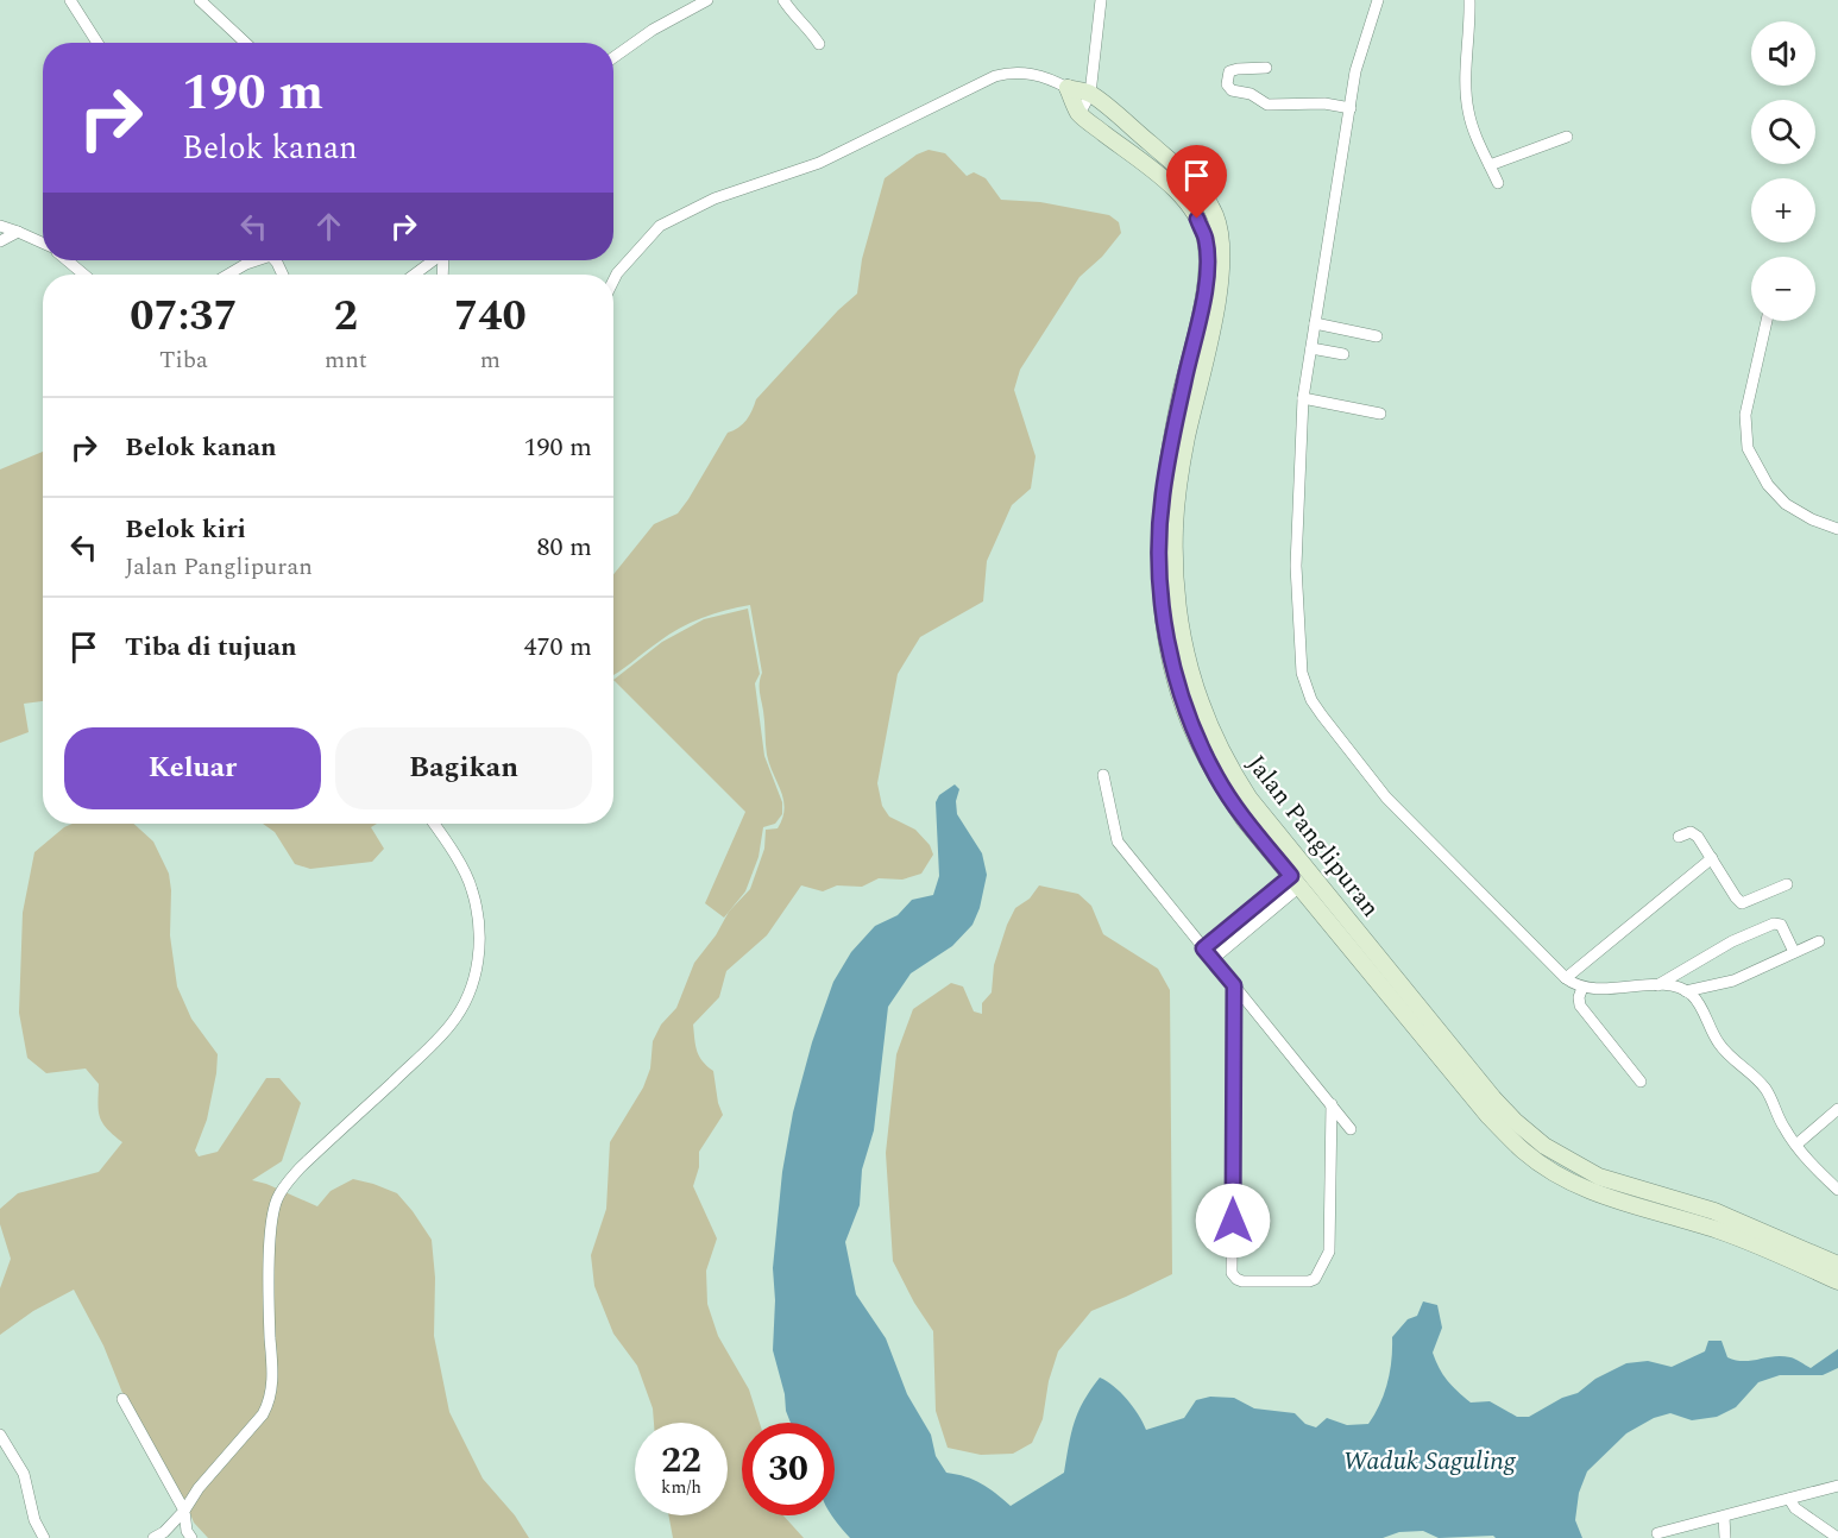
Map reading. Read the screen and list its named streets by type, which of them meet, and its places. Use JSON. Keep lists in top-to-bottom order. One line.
{"streets":{"main road":["Jalan Panglipuran"]},"water":["Waduk Saguling"],"page":{"map_buttons":["+","−"],"turn":["190 m","Belok kanan"],"eta":["07:37","Tiba","2","mnt","740","m"],"list":[{"name":"Belok kanan","value":"190 m"},{"name":"Belok kiri","note":"Jalan Panglipuran","value":"80 m"},{"name":"Tiba di tujuan","value":"470 m"}],"buttons":["Keluar","Bagikan"],"speed":"22 km/h","limit":"30"}}
